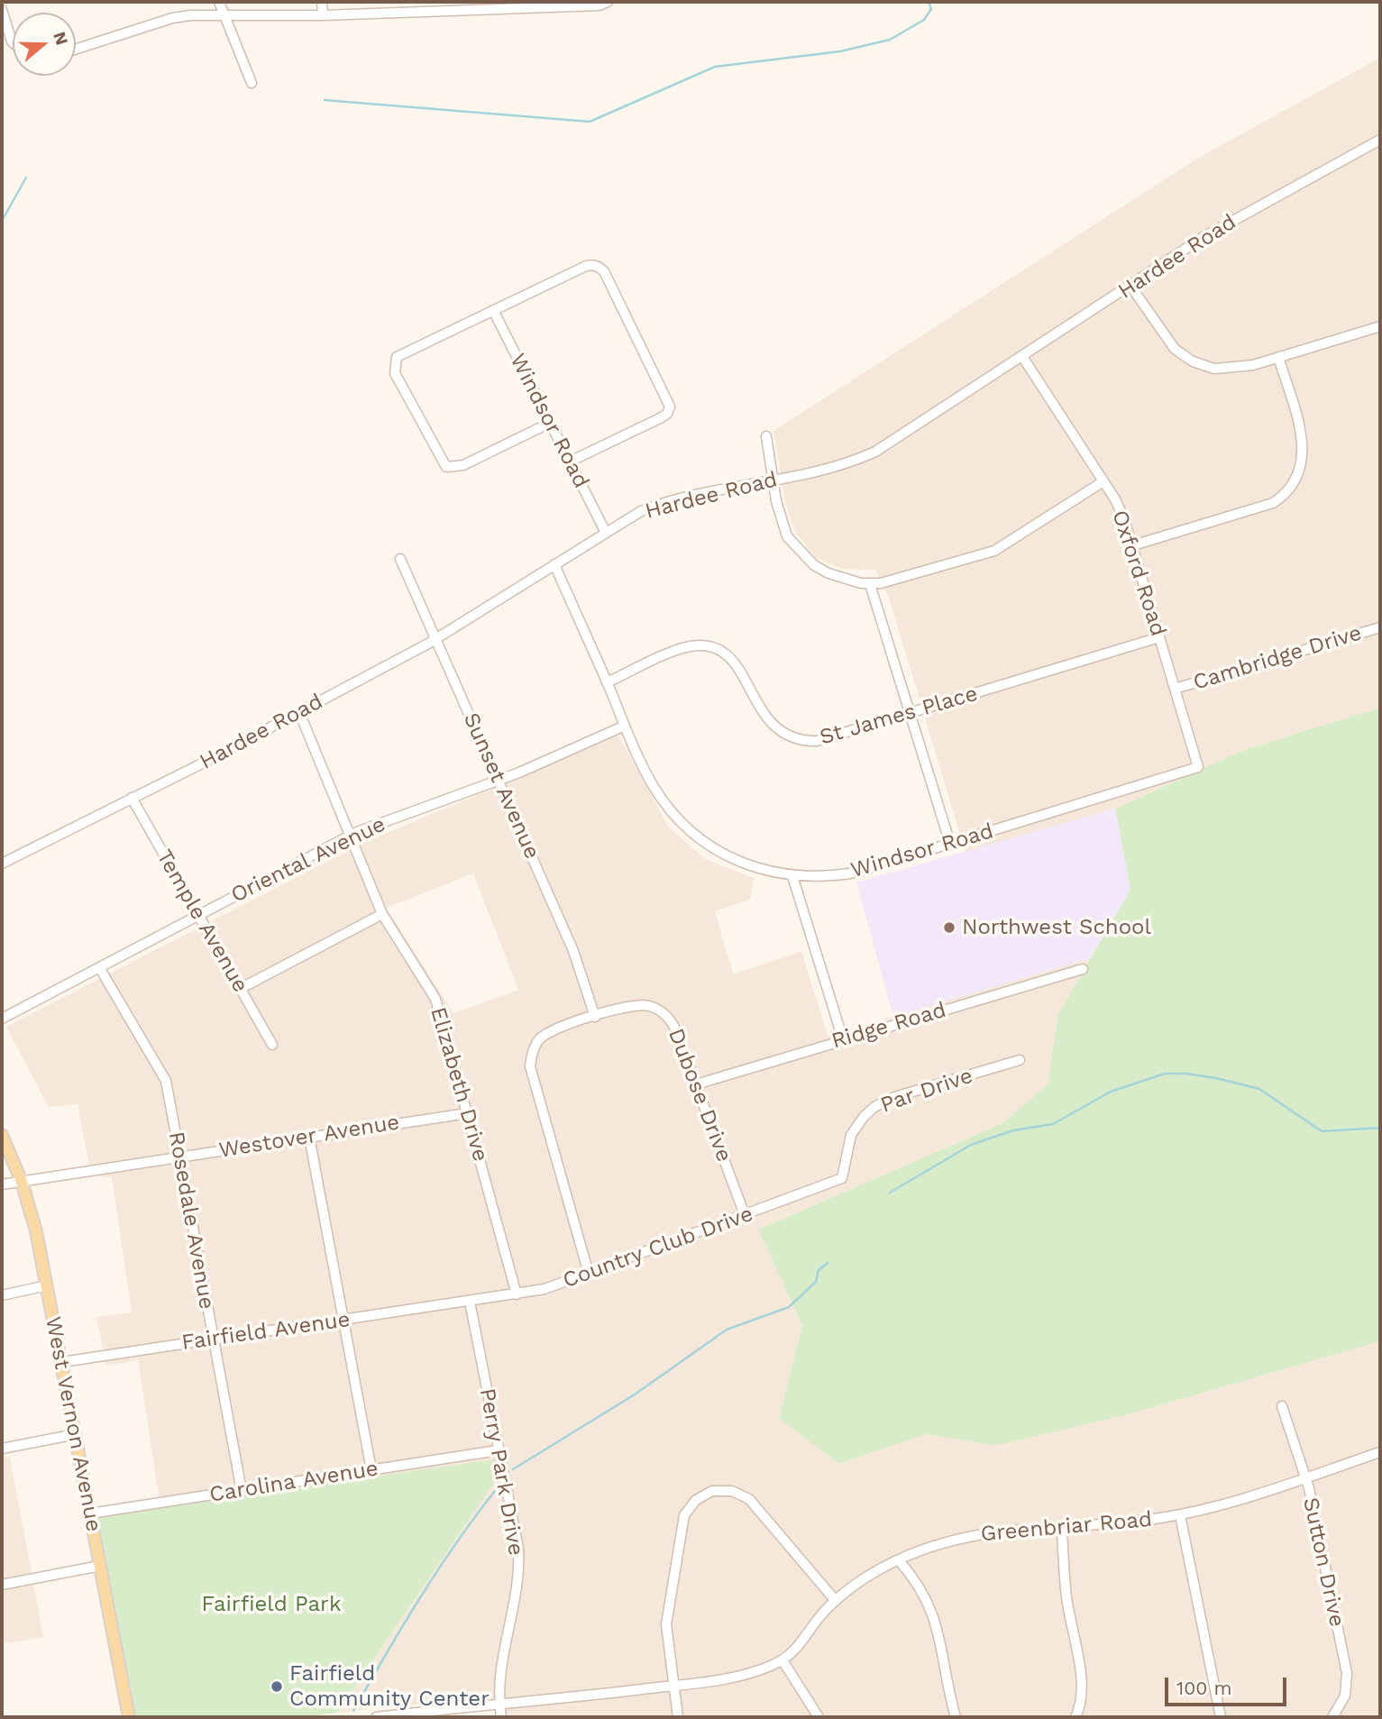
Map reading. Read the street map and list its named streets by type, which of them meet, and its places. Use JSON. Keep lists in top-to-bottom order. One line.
{"streets":{"main road":["West Vernon Avenue"],"street":["Hardee Road","Windsor Road","Oxford Road","Cambridge Drive","St James Place","Sunset Avenue","Oriental Avenue","Temple Avenue","Ridge Road","Elizabeth Drive","Par Drive","Dubose Drive","Westover Avenue","Rosedale Avenue","Country Club Drive","Fairfield Avenue","Perry Park Drive","Carolina Avenue","Greenbriar Road","Sutton Drive"]},"crossings":[["Hardee Road","Windsor Road"],["Hardee Road","Oxford Road"],["Hardee Road","Sunset Avenue"],["Hardee Road","Temple Avenue"],["Hardee Road","Elizabeth Drive"],["Windsor Road","Oxford Road"],["Windsor Road","St James Place"],["Windsor Road","Oriental Avenue"],["Oxford Road","Cambridge Drive"],["Oxford Road","St James Place"],["Sunset Avenue","Oriental Avenue"],["Sunset Avenue","Dubose Drive"],["Oriental Avenue","Temple Avenue"],["Oriental Avenue","Elizabeth Drive"],["Oriental Avenue","Rosedale Avenue"],["Ridge Road","Dubose Drive"],["Elizabeth Drive","Westover Avenue"],["Elizabeth Drive","Country Club Drive"],["Par Drive","Country Club Drive"],["Dubose Drive","Country Club Drive"],["Westover Avenue","Rosedale Avenue"],["Westover Avenue","West Vernon Avenue"],["Rosedale Avenue","Fairfield Avenue"],["Rosedale Avenue","Carolina Avenue"],["Country Club Drive","Fairfield Avenue"],["Country Club Drive","Perry Park Drive"],["Fairfield Avenue","West Vernon Avenue"],["Fairfield Avenue","Perry Park Drive"],["West Vernon Avenue","Carolina Avenue"],["Perry Park Drive","Carolina Avenue"],["Perry Park Drive","Greenbriar Road"],["Greenbriar Road","Sutton Drive"]],"parks":["Fairfield Park"],"places":["Northwest School","Fairfield Community Center"],"scale_bar":"100 m","north":"right"}
